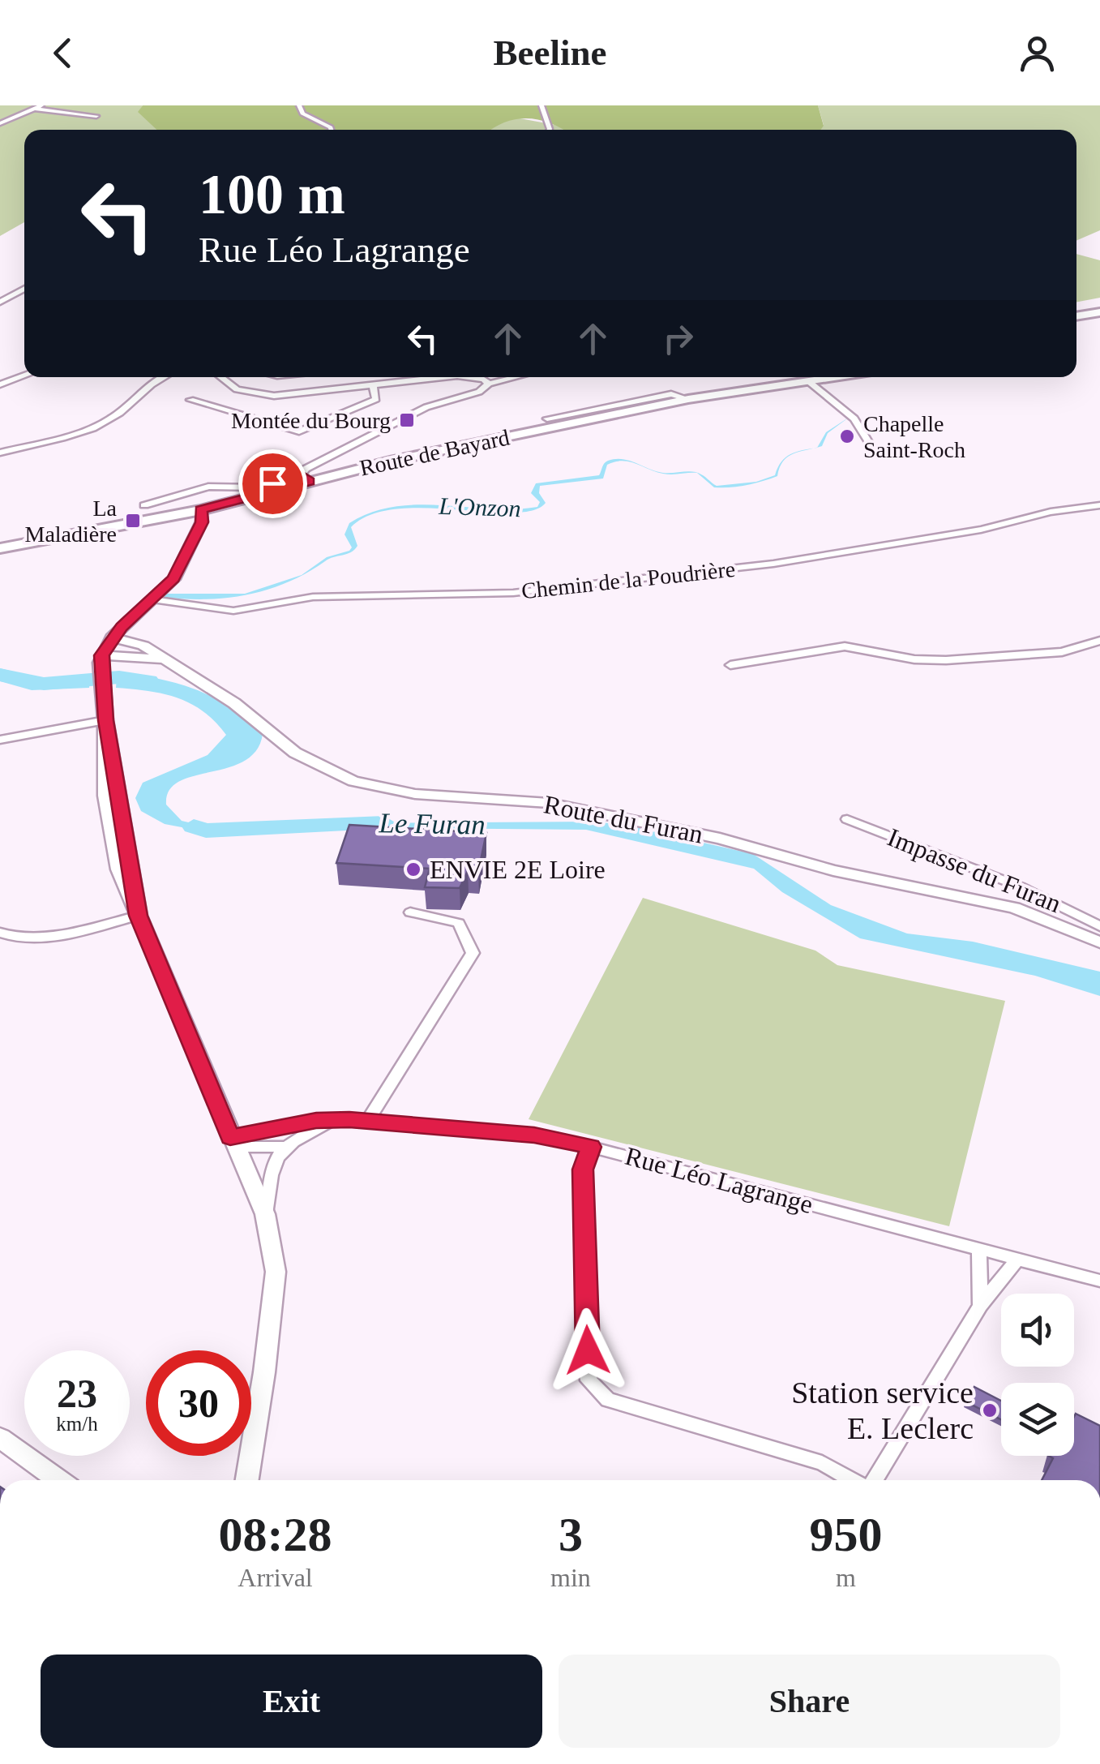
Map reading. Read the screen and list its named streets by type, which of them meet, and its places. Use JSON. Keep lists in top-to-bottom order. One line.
{"streets":{"main road":["Route de Bayard","Route du Furan"],"street":["Chemin de la Poudrière","Impasse du Furan","Rue Léo Lagrange"]},"water":["L'Onzon","Le Furan"],"places":{"transit":["Montée du Bourg","La Maladière"],"other":["Chapelle Saint-Roch","ENVIE 2E Loire","Station service E. Leclerc"]},"page":{"header":"Beeline","turn":["100 m","Rue Léo Lagrange"],"speed":"23 km/h","limit":"30","eta":["08:28","Arrival","3","min","950","m"],"buttons":["Exit","Share"]}}
